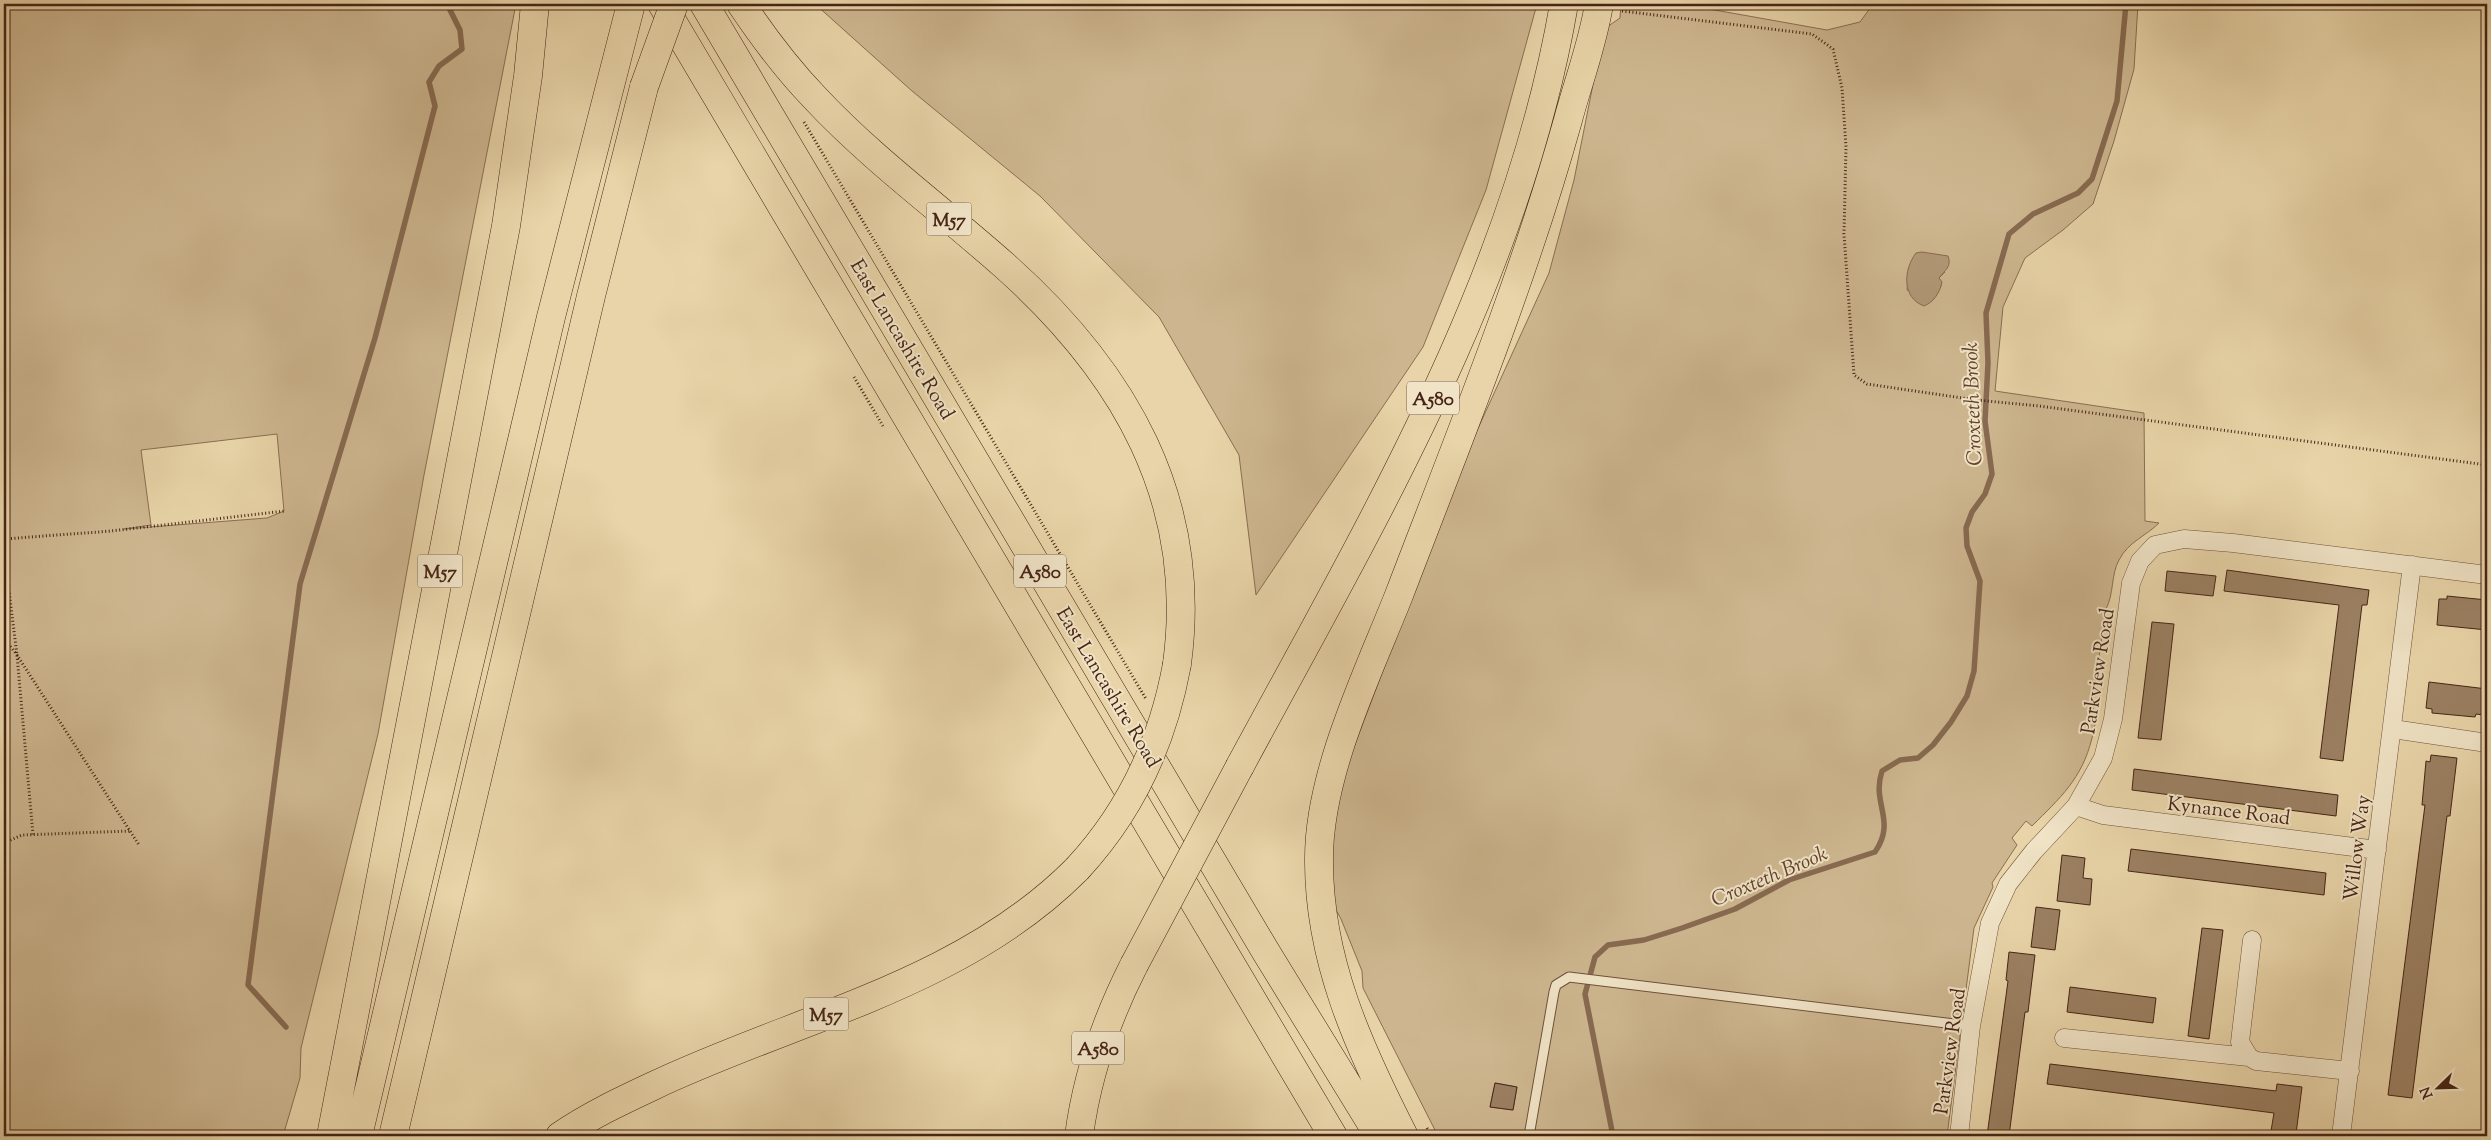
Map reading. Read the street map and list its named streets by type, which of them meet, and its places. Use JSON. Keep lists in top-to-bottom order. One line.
{"streets":{"highway":["M57","East Lancashire Road","A580"],"street":["Parkview Road","Kynance Road","Willow Way"]},"crossings":[["Parkview Road","Kynance Road"],["Parkview Road","Willow Way"],["Kynance Road","Willow Way"]],"water":["Croxteth Brook"],"north":"bottom left"}
